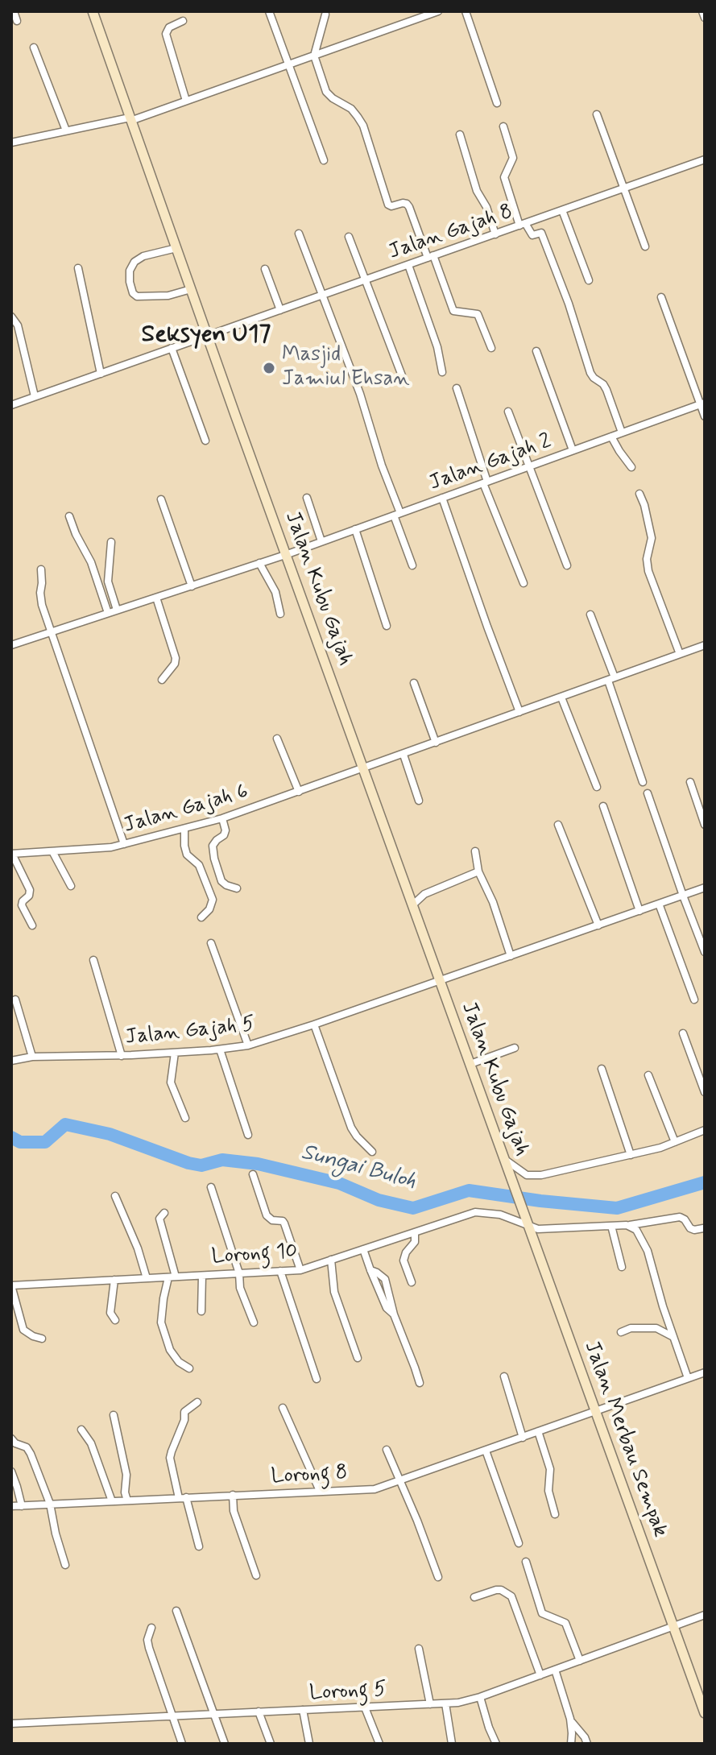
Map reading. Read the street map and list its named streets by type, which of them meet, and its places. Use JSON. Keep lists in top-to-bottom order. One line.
{"streets":{"street":["Jalan Gajah 8","Jalan Gajah 2","Jalan Kubu Gajah","Jalan Gajah 6","Jalan Gajah 5","Lorong 10","Jalan Merbau Sempak","Lorong 8","Lorong 5"]},"crossings":[["Jalan Gajah 8","Jalan Kubu Gajah"],["Jalan Gajah 2","Jalan Kubu Gajah"],["Jalan Kubu Gajah","Jalan Gajah 6"],["Jalan Kubu Gajah","Jalan Gajah 5"],["Jalan Kubu Gajah","Jalan Merbau Sempak"],["Lorong 10","Jalan Merbau Sempak"],["Jalan Merbau Sempak","Lorong 8"],["Jalan Merbau Sempak","Lorong 5"]],"districts":["Seksyen U17"],"water":["Sungai Buloh"],"places":["Masjid Jamiul Ehsan"]}
